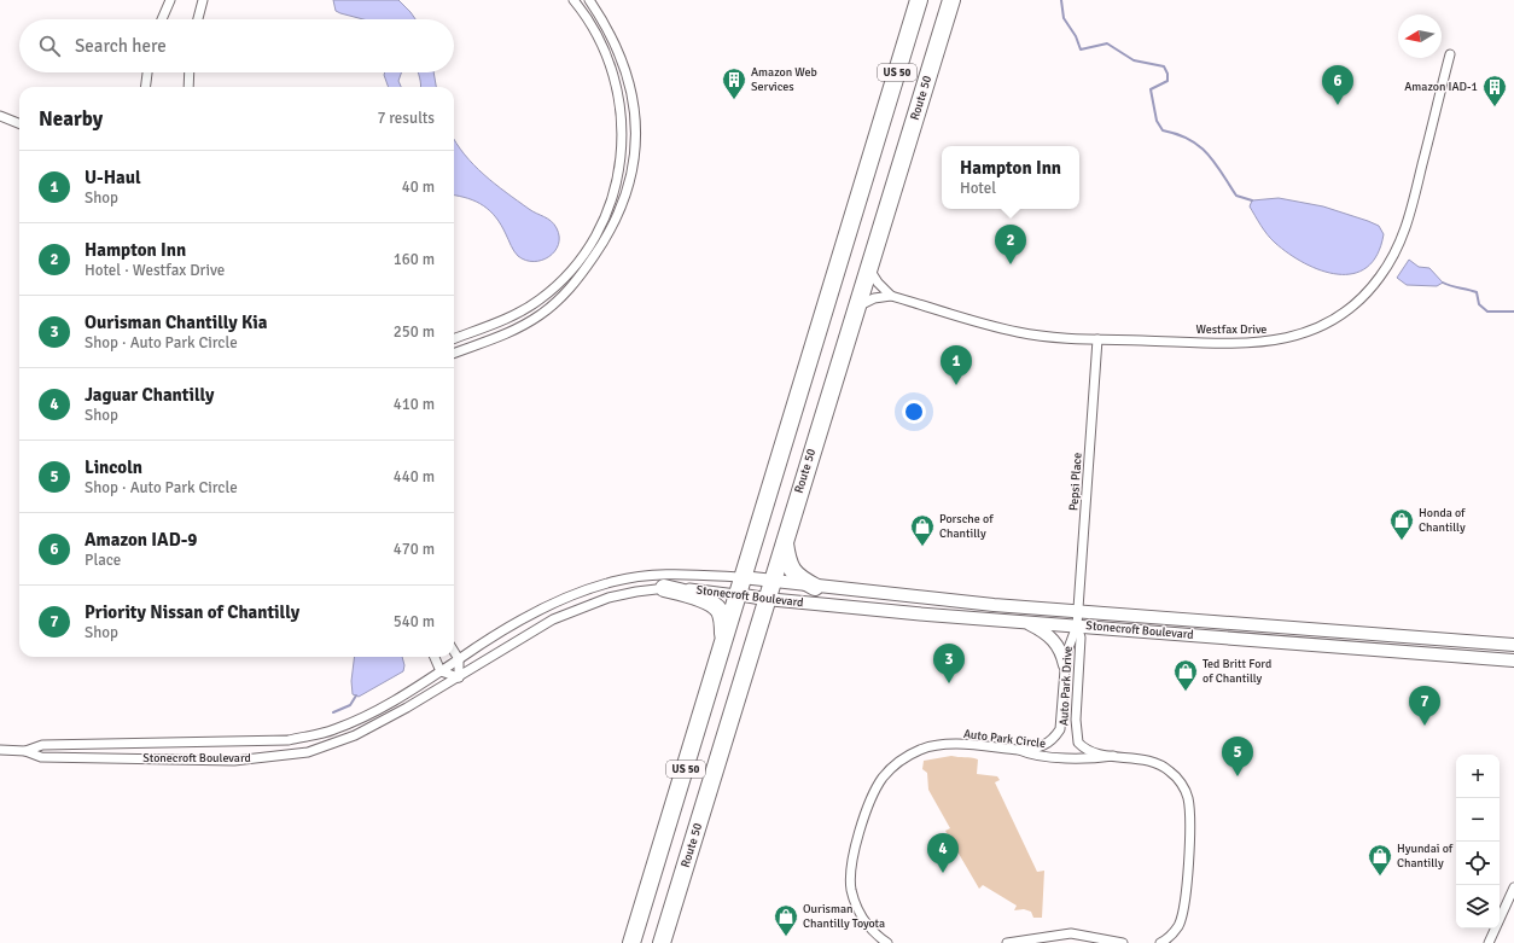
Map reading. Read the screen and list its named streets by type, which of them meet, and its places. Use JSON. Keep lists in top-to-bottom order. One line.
{"streets":{"highway":["US 50","Route 50"],"main road":["Stonecroft Boulevard"],"street":["Westfax Drive","Pepsi Place","Auto Park Drive","Auto Park Circle"]},"crossings":[["US 50","Stonecroft Boulevard"],["Route 50","Westfax Drive"],["Route 50","Stonecroft Boulevard"],["Westfax Drive","Pepsi Place"],["Pepsi Place","Stonecroft Boulevard"],["Pepsi Place","Auto Park Drive"],["Stonecroft Boulevard","Auto Park Drive"],["Auto Park Drive","Auto Park Circle"]],"places":{"building":["Amazon Web Services","Amazon IAD-1"],"shop":["Honda of Chantilly","Porsche of Chantilly","Ted Britt Ford of Chantilly","Hyundai of Chantilly","Ourisman Chantilly Toyota"]},"north":"left","page":{"search":"Search here","pins":["6","2","1","3","7","5","4"],"heading":["Nearby","7 results"],"popup":["Hampton Inn","Hotel"],"list":[{"mark":"1","name":"U-Haul","note":"Shop","value":"40 m"},{"mark":"2","name":"Hampton Inn","note":"Hotel · Westfax Drive","value":"160 m"},{"mark":"3","name":"Ourisman Chantilly Kia","note":"Shop · Auto Park Circle","value":"250 m"},{"mark":"4","name":"Jaguar Chantilly","note":"Shop","value":"410 m"},{"mark":"5","name":"Lincoln","note":"Shop · Auto Park Circle","value":"440 m"},{"mark":"6","name":"Amazon IAD-9","note":"Place","value":"470 m"},{"mark":"7","name":"Priority Nissan of Chantilly","note":"Shop","value":"540 m"}],"map_buttons":["+","−"]}}
